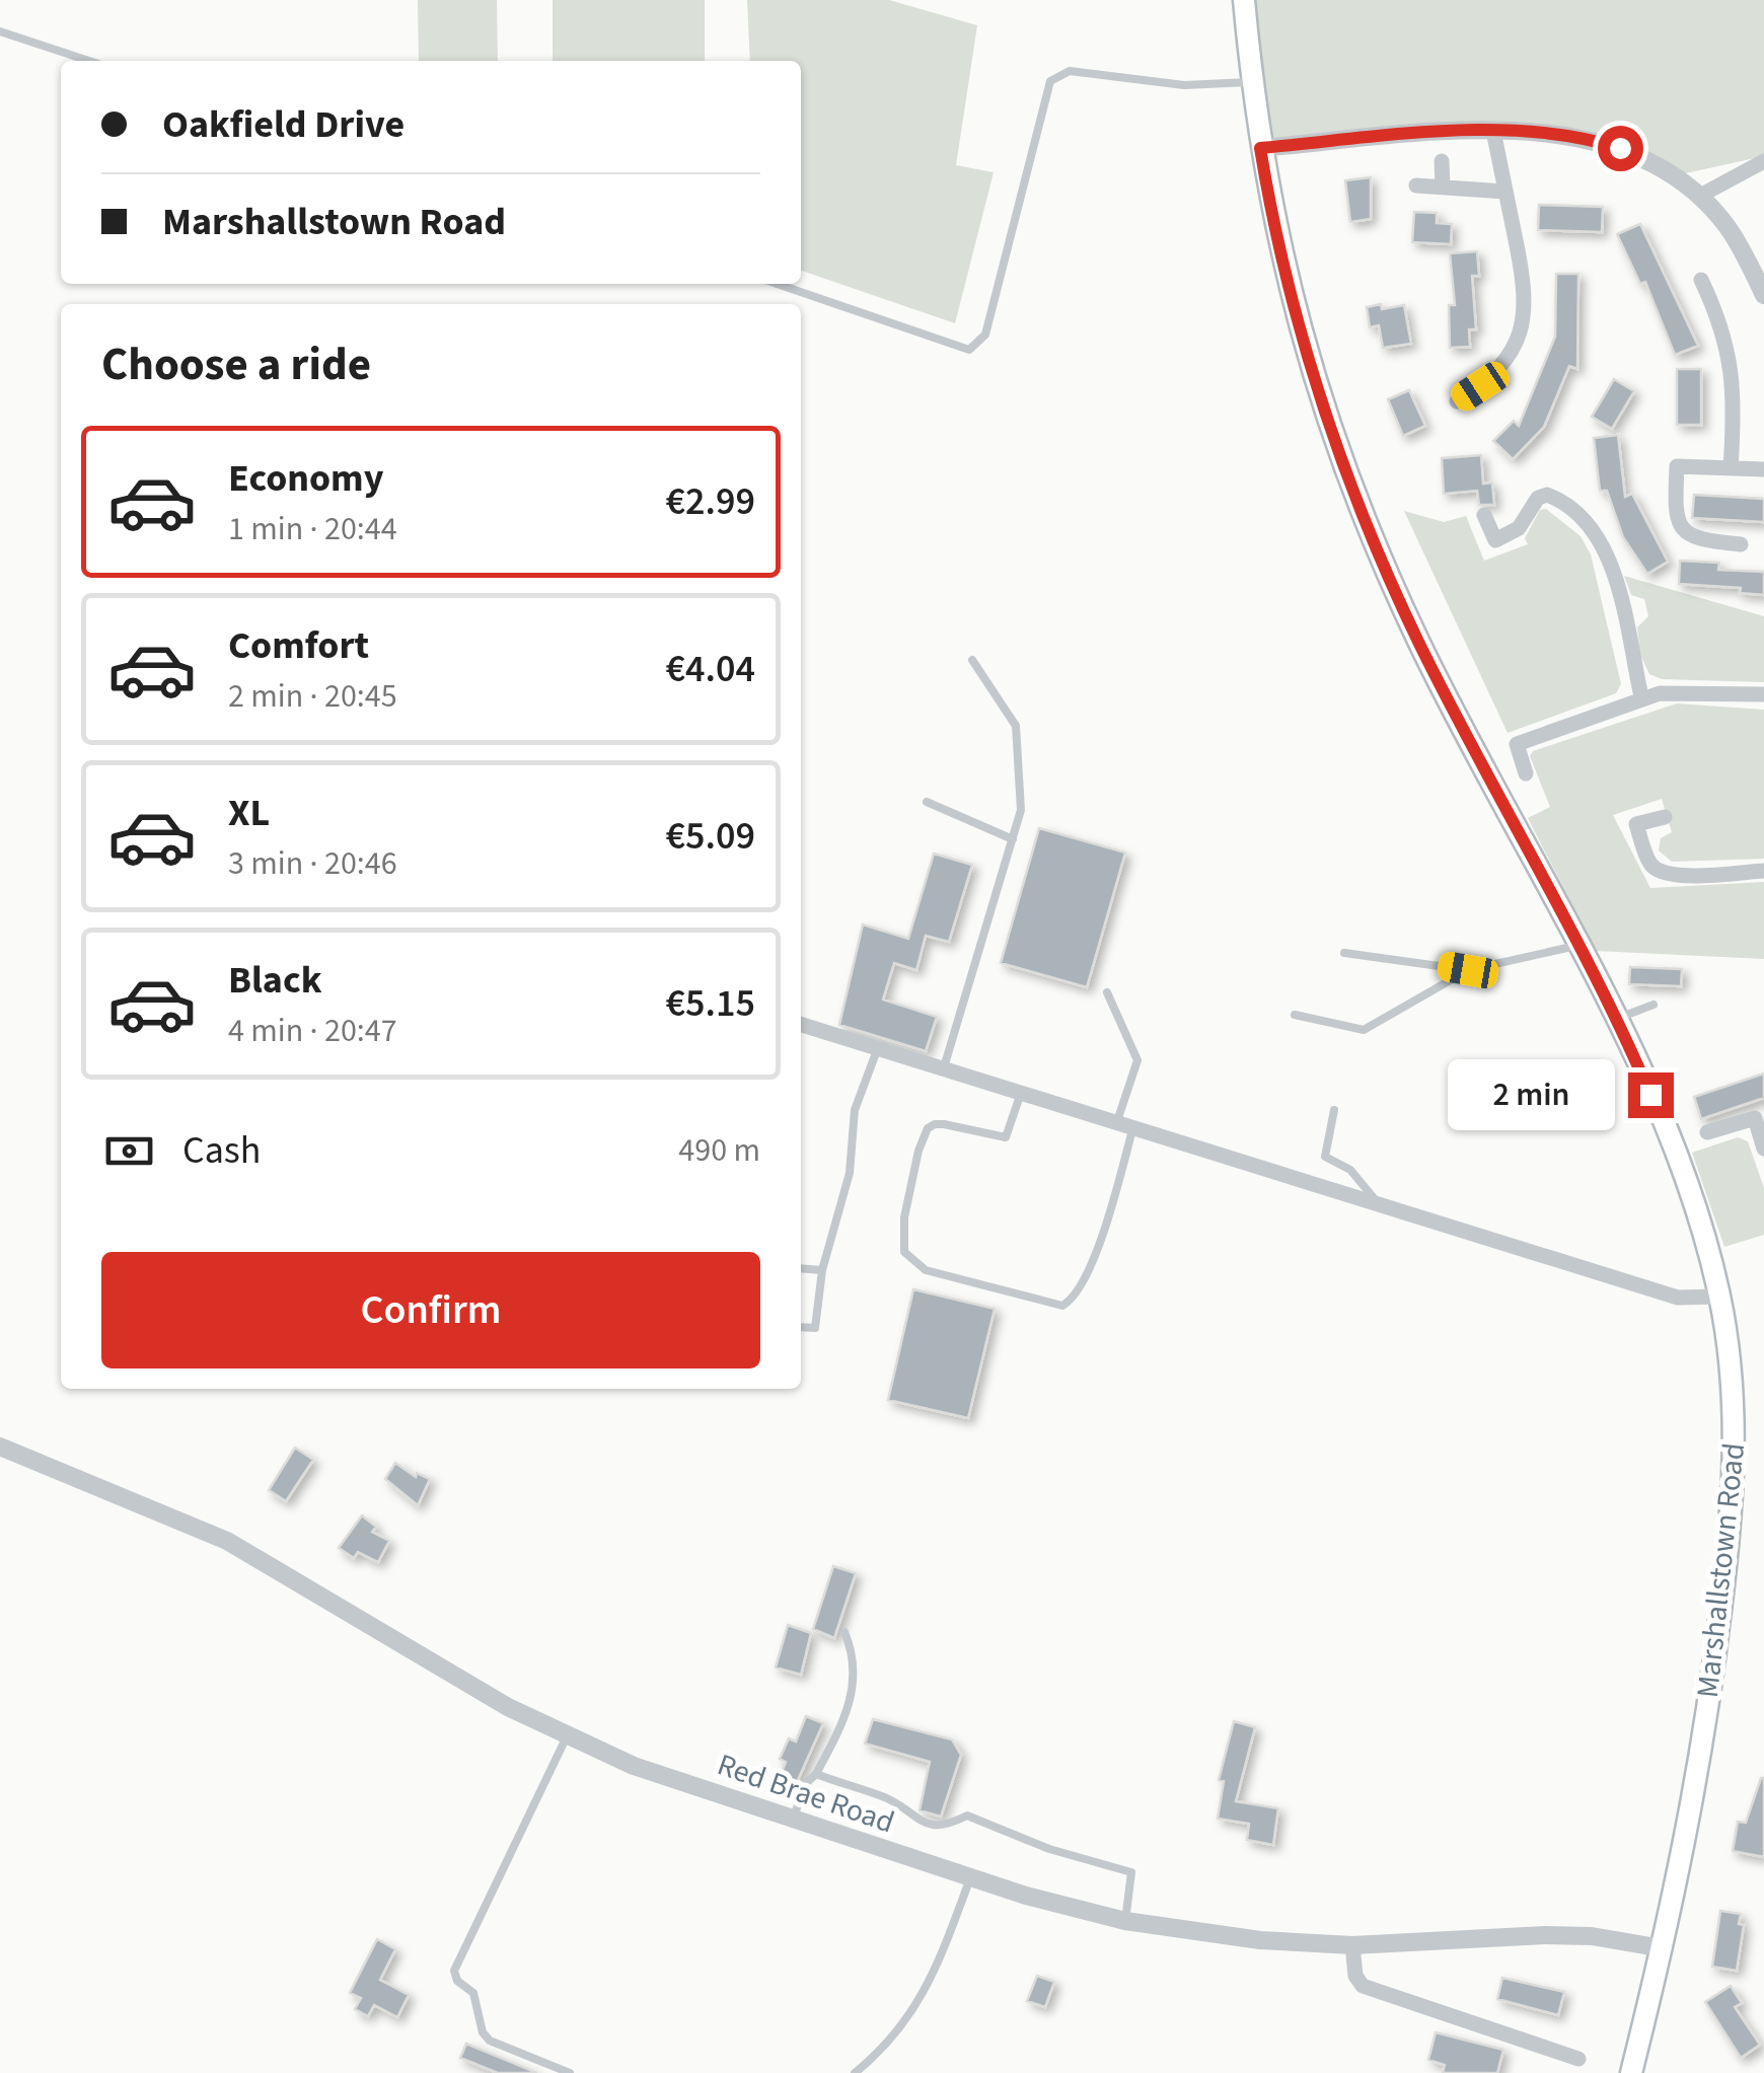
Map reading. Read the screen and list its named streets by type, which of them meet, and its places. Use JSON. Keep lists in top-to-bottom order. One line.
{"streets":{"main road":["Marshallstown Road"],"street":["Red Brae Road"]},"crossings":[["Marshallstown Road","Red Brae Road"]],"page":{"banner":["Oakfield Drive","Marshallstown Road"],"heading":"Choose a ride","list":[{"name":"Economy","note":"1 min · 20:44","value":"€2.99"},{"name":"Comfort","note":"2 min · 20:45","value":"€4.04"},{"name":"XL","note":"3 min · 20:46","value":"€5.09"},{"name":"Black","note":"4 min · 20:47","value":"€5.15"}],"bubble":"2 min","pay":["Cash","490 m"],"buttons":"Confirm"}}
